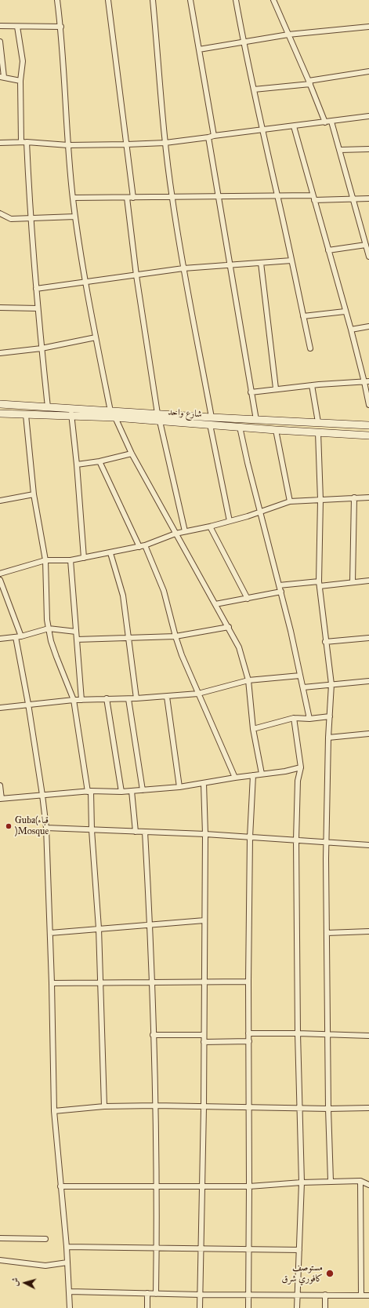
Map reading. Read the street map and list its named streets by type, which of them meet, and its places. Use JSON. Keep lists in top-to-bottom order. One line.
{"streets":{"street":["شارع واحد"]},"places":["Guba(قباء )Mosque","مستوصف كافوري شرق"],"north":"left"}
